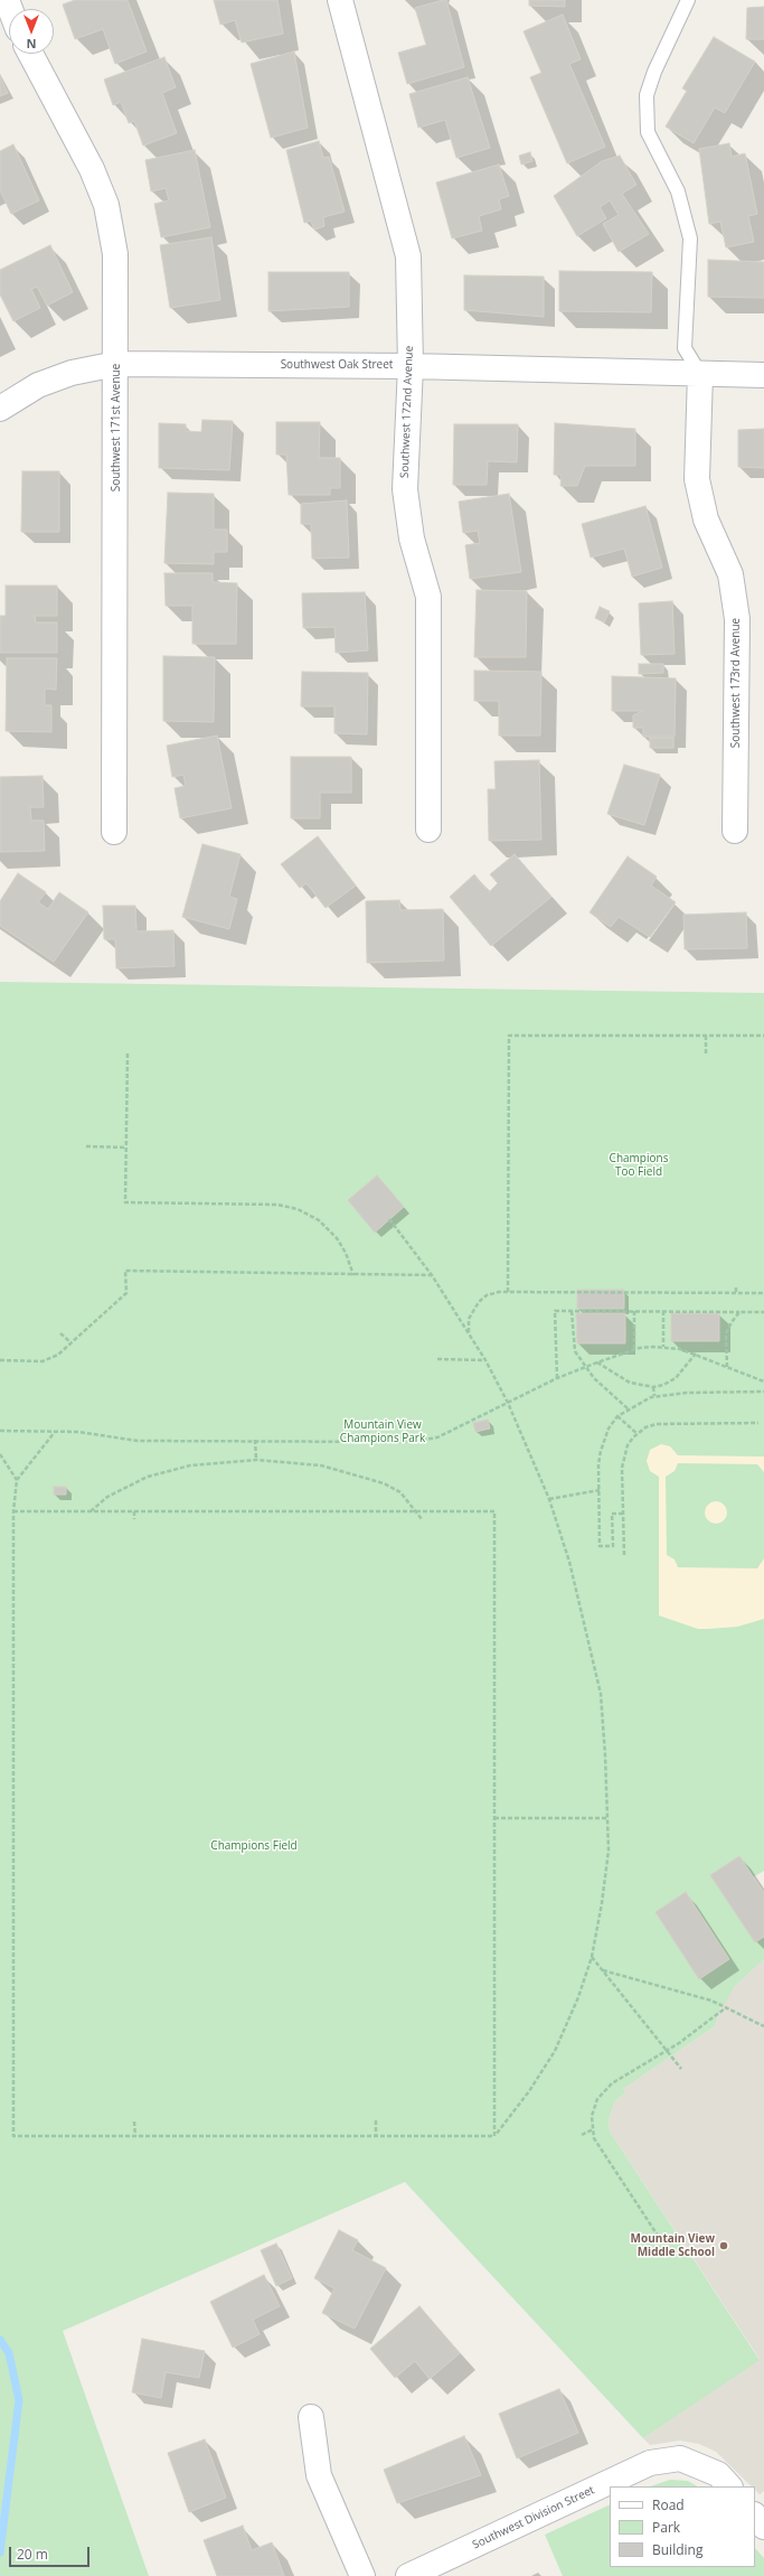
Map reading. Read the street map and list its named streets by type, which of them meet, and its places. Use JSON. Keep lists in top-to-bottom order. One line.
{"streets":{"street":["Southwest Oak Street","Southwest 172nd Avenue","Southwest 171st Avenue","Southwest 173rd Avenue","Southwest Division Street"]},"crossings":[["Southwest Oak Street","Southwest 172nd Avenue"],["Southwest Oak Street","Southwest 171st Avenue"],["Southwest Oak Street","Southwest 173rd Avenue"]],"parks":["Champions Too Field","Mountain View Champions Park","Champions Field"],"places":["Mountain View Middle School"],"legend":["Road","Park","Building"],"scale_bar":"20 m","north":"bottom"}
